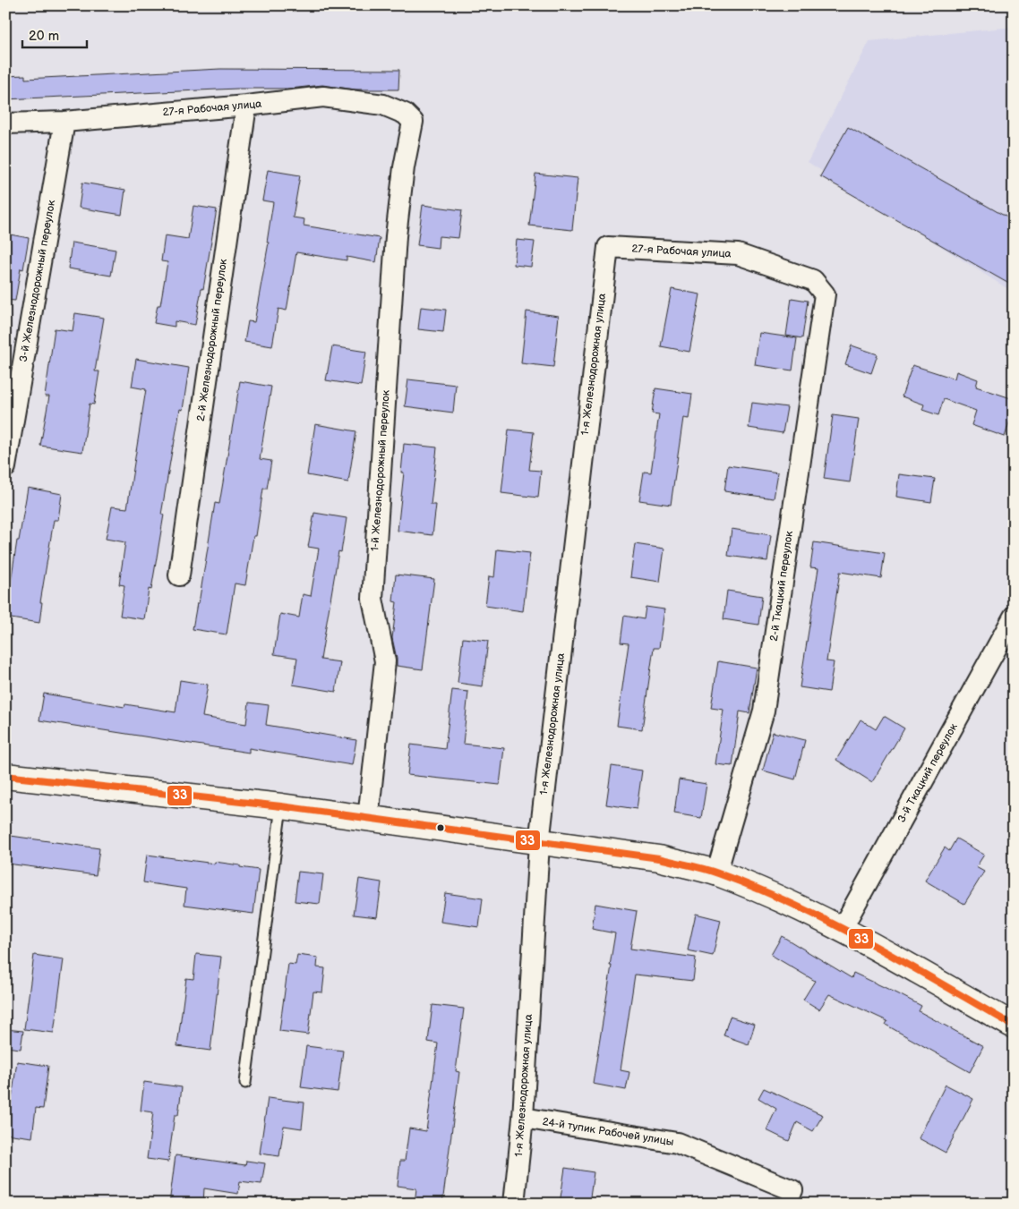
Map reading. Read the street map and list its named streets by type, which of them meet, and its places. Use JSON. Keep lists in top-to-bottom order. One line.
{"streets":{"street":["27-я Рабочая улица","3-й Железнодорожный переулок","2-й Железнодорожный переулок","1-я Железнодорожная улица","1-й Железнодорожный переулок","2-й Ткацкий переулок","3-й Ткацкий переулок","24-й тупик Рабочей улицы"]},"crossings":[["27-я Рабочая улица","3-й Железнодорожный переулок"],["27-я Рабочая улица","2-й Железнодорожный переулок"],["27-я Рабочая улица","1-я Железнодорожная улица"],["27-я Рабочая улица","1-й Железнодорожный переулок"],["27-я Рабочая улица","2-й Ткацкий переулок"],["1-я Железнодорожная улица","24-й тупик Рабочей улицы"]],"lines":["transit line 33"],"scale_bar":"20 m"}
